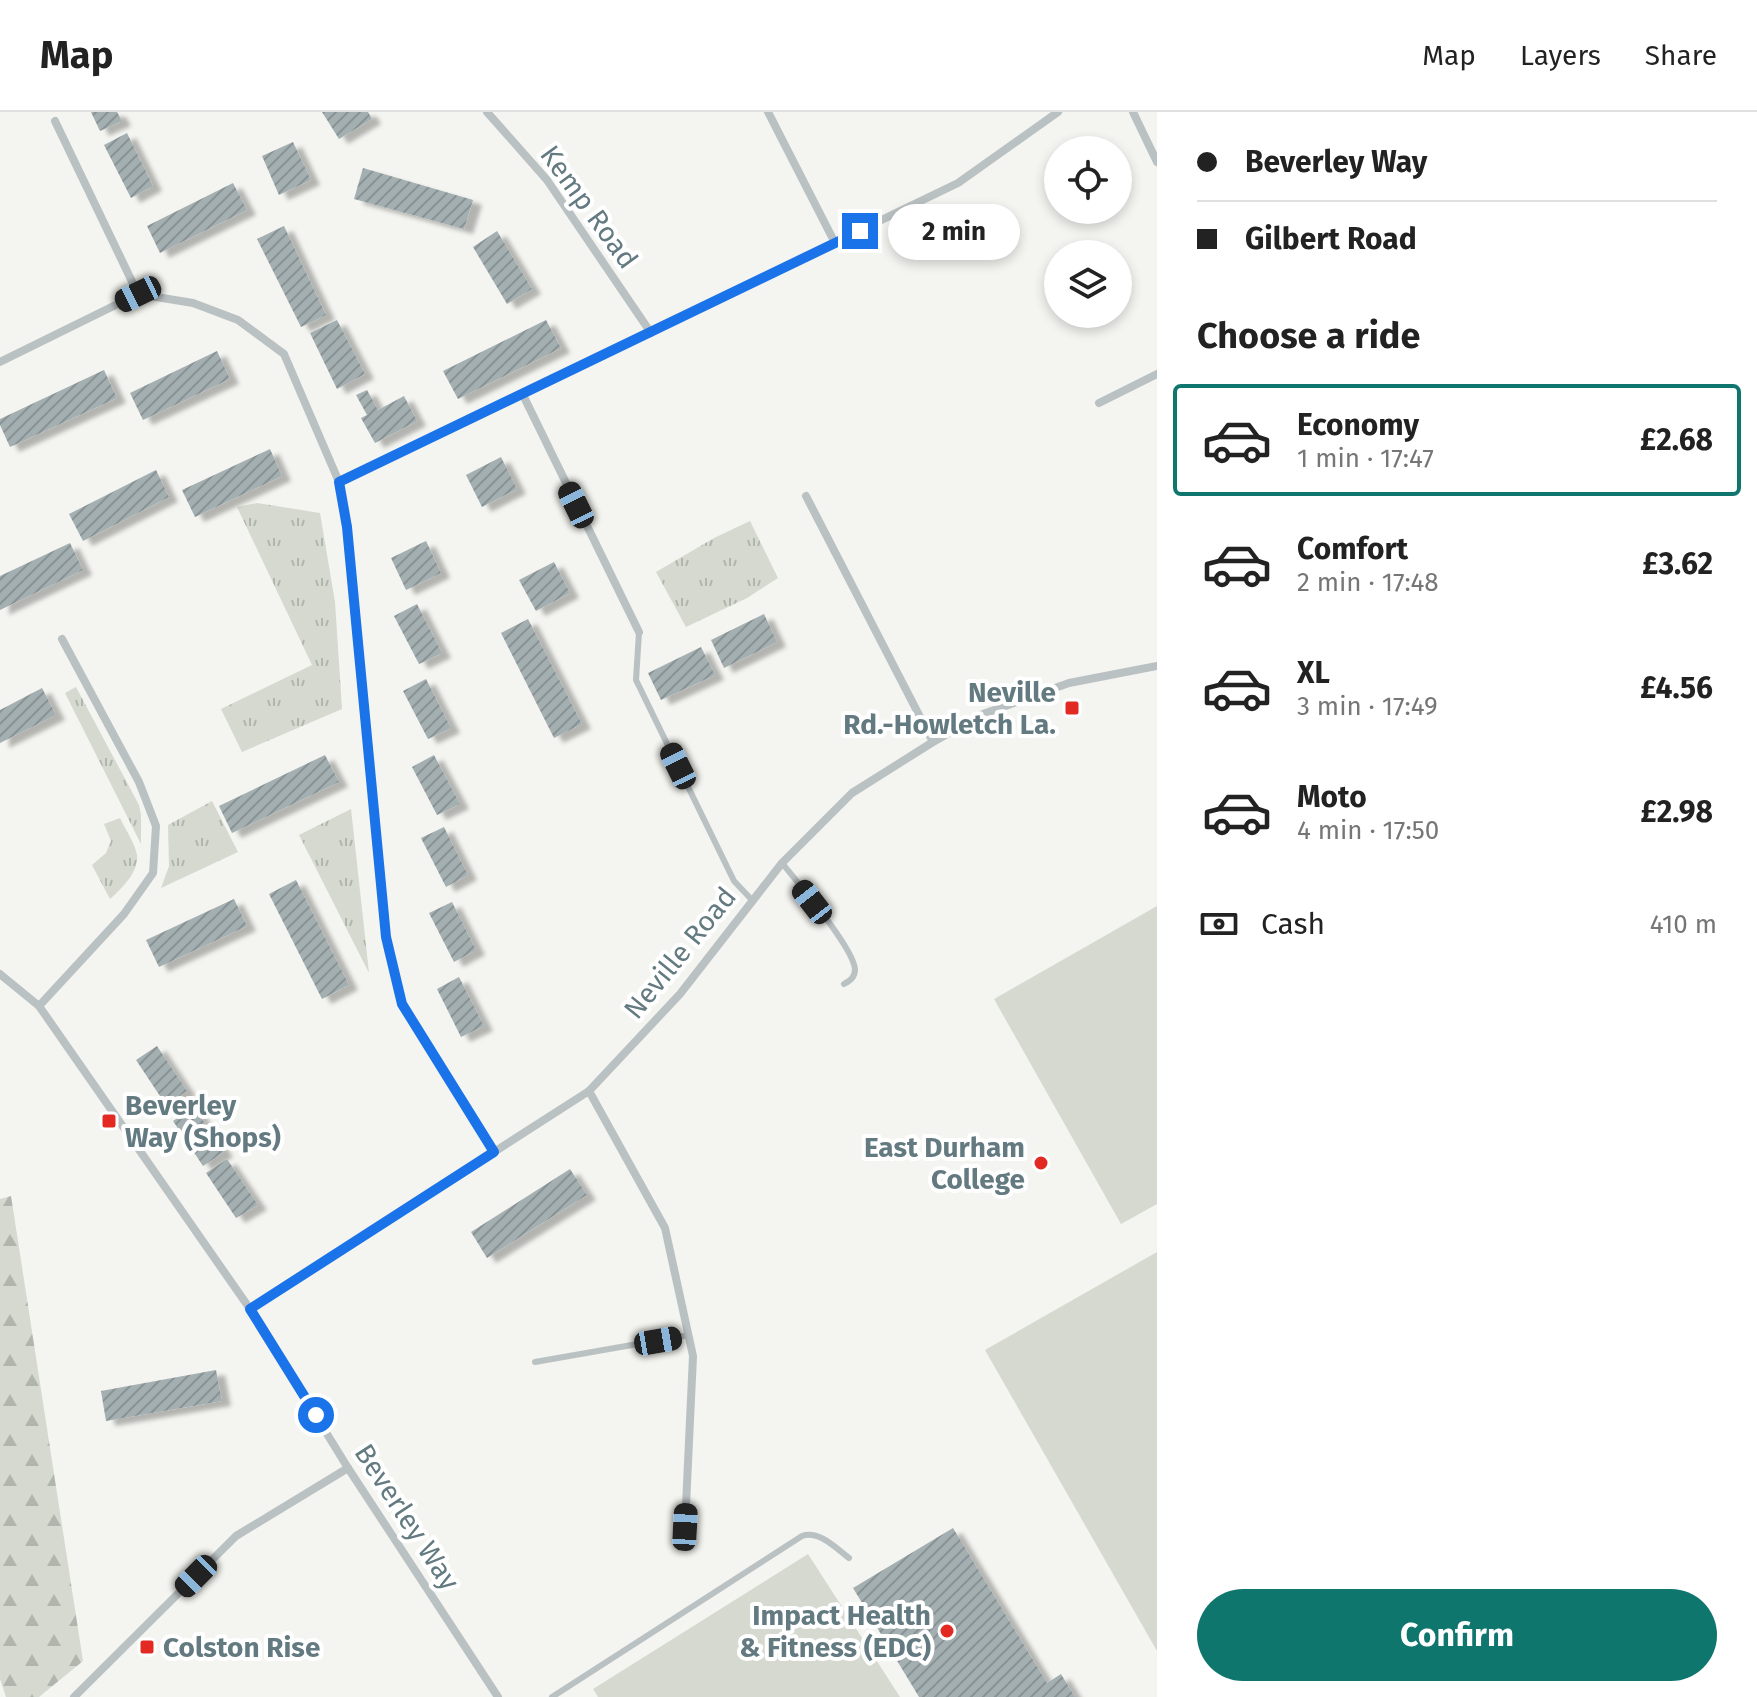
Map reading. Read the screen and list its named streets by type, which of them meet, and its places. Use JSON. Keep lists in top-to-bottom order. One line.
{"streets":{"street":["Kemp Road","Neville Road","Beverley Way"]},"crossings":[["Neville Road","Beverley Way"]],"places":{"transit":["Neville Rd.-Howletch La.","Beverley Way (Shops)","Colston Rise"],"other":["East Durham College","Impact Health & Fitness (EDC)"]},"page":{"header":"Map","nav":["Map","Layers","Share"],"banner":["Beverley Way","Gilbert Road"],"bubble":"2 min","heading":"Choose a ride","list":[{"name":"Economy","note":"1 min · 17:47","value":"£2.68"},{"name":"Comfort","note":"2 min · 17:48","value":"£3.62"},{"name":"XL","note":"3 min · 17:49","value":"£4.56"},{"name":"Moto","note":"4 min · 17:50","value":"£2.98"}],"pay":["Cash","410 m"],"buttons":"Confirm"}}
